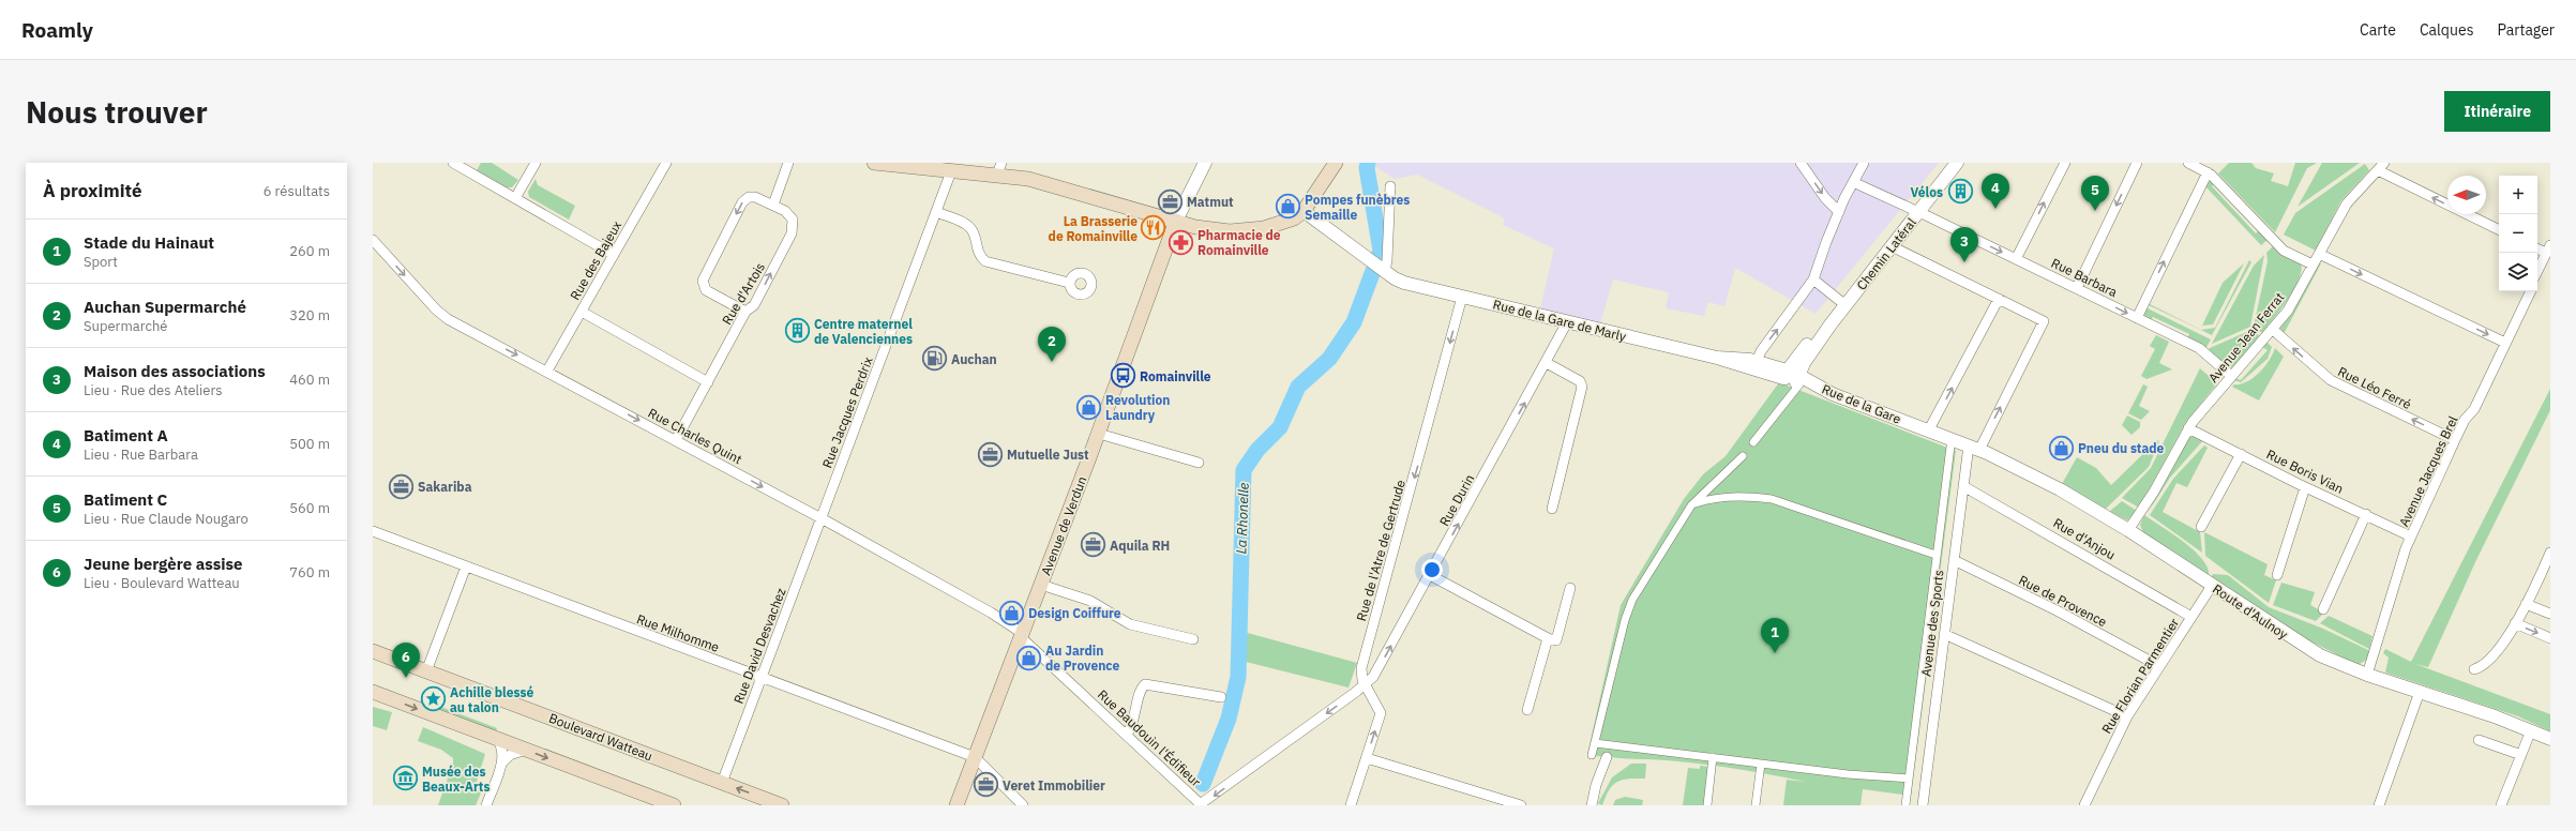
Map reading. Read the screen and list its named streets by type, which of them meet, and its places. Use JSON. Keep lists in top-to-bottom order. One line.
{"streets":{"main road":["Avenue de Verdun","Boulevard Watteau"],"street":["Chemin Latéral","Rue des Bajeux","Rue Barbara","Rue d'Artois","Rue de la Gare de Marly","Avenue Jean Ferrat","Rue Léo Ferré","Rue de la Gare","Rue Jacques Perdrix","Rue Charles Quint","Rue Boris Vian","Avenue Jacques Brel","Rue Durin","Rue d'Anjou","Rue de l'Atre de Gertrude","Rue de Provence","Route d'Aulnoy","Avenue des Sports","Rue Milhomme","Rue David Desvachez","Rue Florian Parmentier","Rue Baudouin l'Édifieur"]},"crossings":[["Chemin Latéral","Rue Barbara"],["Chemin Latéral","Rue de la Gare"],["Rue des Bajeux","Rue Charles Quint"],["Rue Barbara","Avenue Jean Ferrat"],["Rue d'Artois","Rue Charles Quint"],["Rue de la Gare de Marly","Rue Durin"],["Rue de la Gare de Marly","Rue de l'Atre de Gertrude"],["Avenue Jean Ferrat","Rue Léo Ferré"],["Avenue Jean Ferrat","Rue Boris Vian"],["Avenue Jean Ferrat","Route d'Aulnoy"],["Rue Léo Ferré","Avenue Jacques Brel"],["Rue de la Gare","Route d'Aulnoy"],["Rue de la Gare","Avenue des Sports"],["Rue Jacques Perdrix","Rue Charles Quint"],["Rue Jacques Perdrix","Rue David Desvachez"],["Rue Charles Quint","Avenue de Verdun"],["Rue Charles Quint","Rue David Desvachez"],["Rue Charles Quint","Rue Baudouin l'Édifieur"],["Rue Boris Vian","Avenue Jacques Brel"],["Avenue Jacques Brel","Route d'Aulnoy"],["Rue Durin","Rue de l'Atre de Gertrude"],["Rue Durin","Rue Baudouin l'Édifieur"],["Avenue de Verdun","Rue Milhomme"],["Avenue de Verdun","Rue Baudouin l'Édifieur"],["Rue d'Anjou","Avenue des Sports"],["Rue d'Anjou","Rue Florian Parmentier"],["Rue de Provence","Avenue des Sports"],["Rue de Provence","Rue Florian Parmentier"],["Route d'Aulnoy","Avenue des Sports"],["Route d'Aulnoy","Rue Florian Parmentier"],["Rue Milhomme","Rue David Desvachez"],["Rue David Desvachez","Boulevard Watteau"]],"one_way":["Rue Léo Ferré","Rue Charles Quint"],"water":["La Rhonelle"],"places":{"building":["Vélos","Centre maternel de Valenciennes"],"office":["Matmut","Mutuelle Just","Sakariba","Aquila RH","Veret Immobilier"],"shop":["Pompes funèbres Semaille","Revolution Laundry","Pneu du stade","Design Coiffure","Au Jardin de Provence"],"restaurant":["La Brasserie de Romainville"],"pharmacy":["Pharmacie de Romainville"],"fuel station":["Auchan"],"bus stop":["Romainville"],"place":["Achille blessé au talon"],"museum":["Musée des Beaux-Arts"]},"north":"left","page":{"header":"Roamly","nav":["Carte","Calques","Partager"],"buttons":"Itinéraire","title":"Nous trouver","heading":["À proximité","6 résultats"],"pins":["4","5","3","2","1","6"],"map_buttons":["+","−"],"list":[{"mark":"1","name":"Stade du Hainaut","note":"Sport","value":"260 m"},{"mark":"2","name":"Auchan Supermarché","note":"Supermarché","value":"320 m"},{"mark":"3","name":"Maison des associations","note":"Lieu · Rue des Ateliers","value":"460 m"},{"mark":"4","name":"Batiment A","note":"Lieu · Rue Barbara","value":"500 m"},{"mark":"5","name":"Batiment C","note":"Lieu · Rue Claude Nougaro","value":"560 m"},{"mark":"6","name":"Jeune bergère assise","note":"Lieu · Boulevard Watteau","value":"760 m"}]}}
